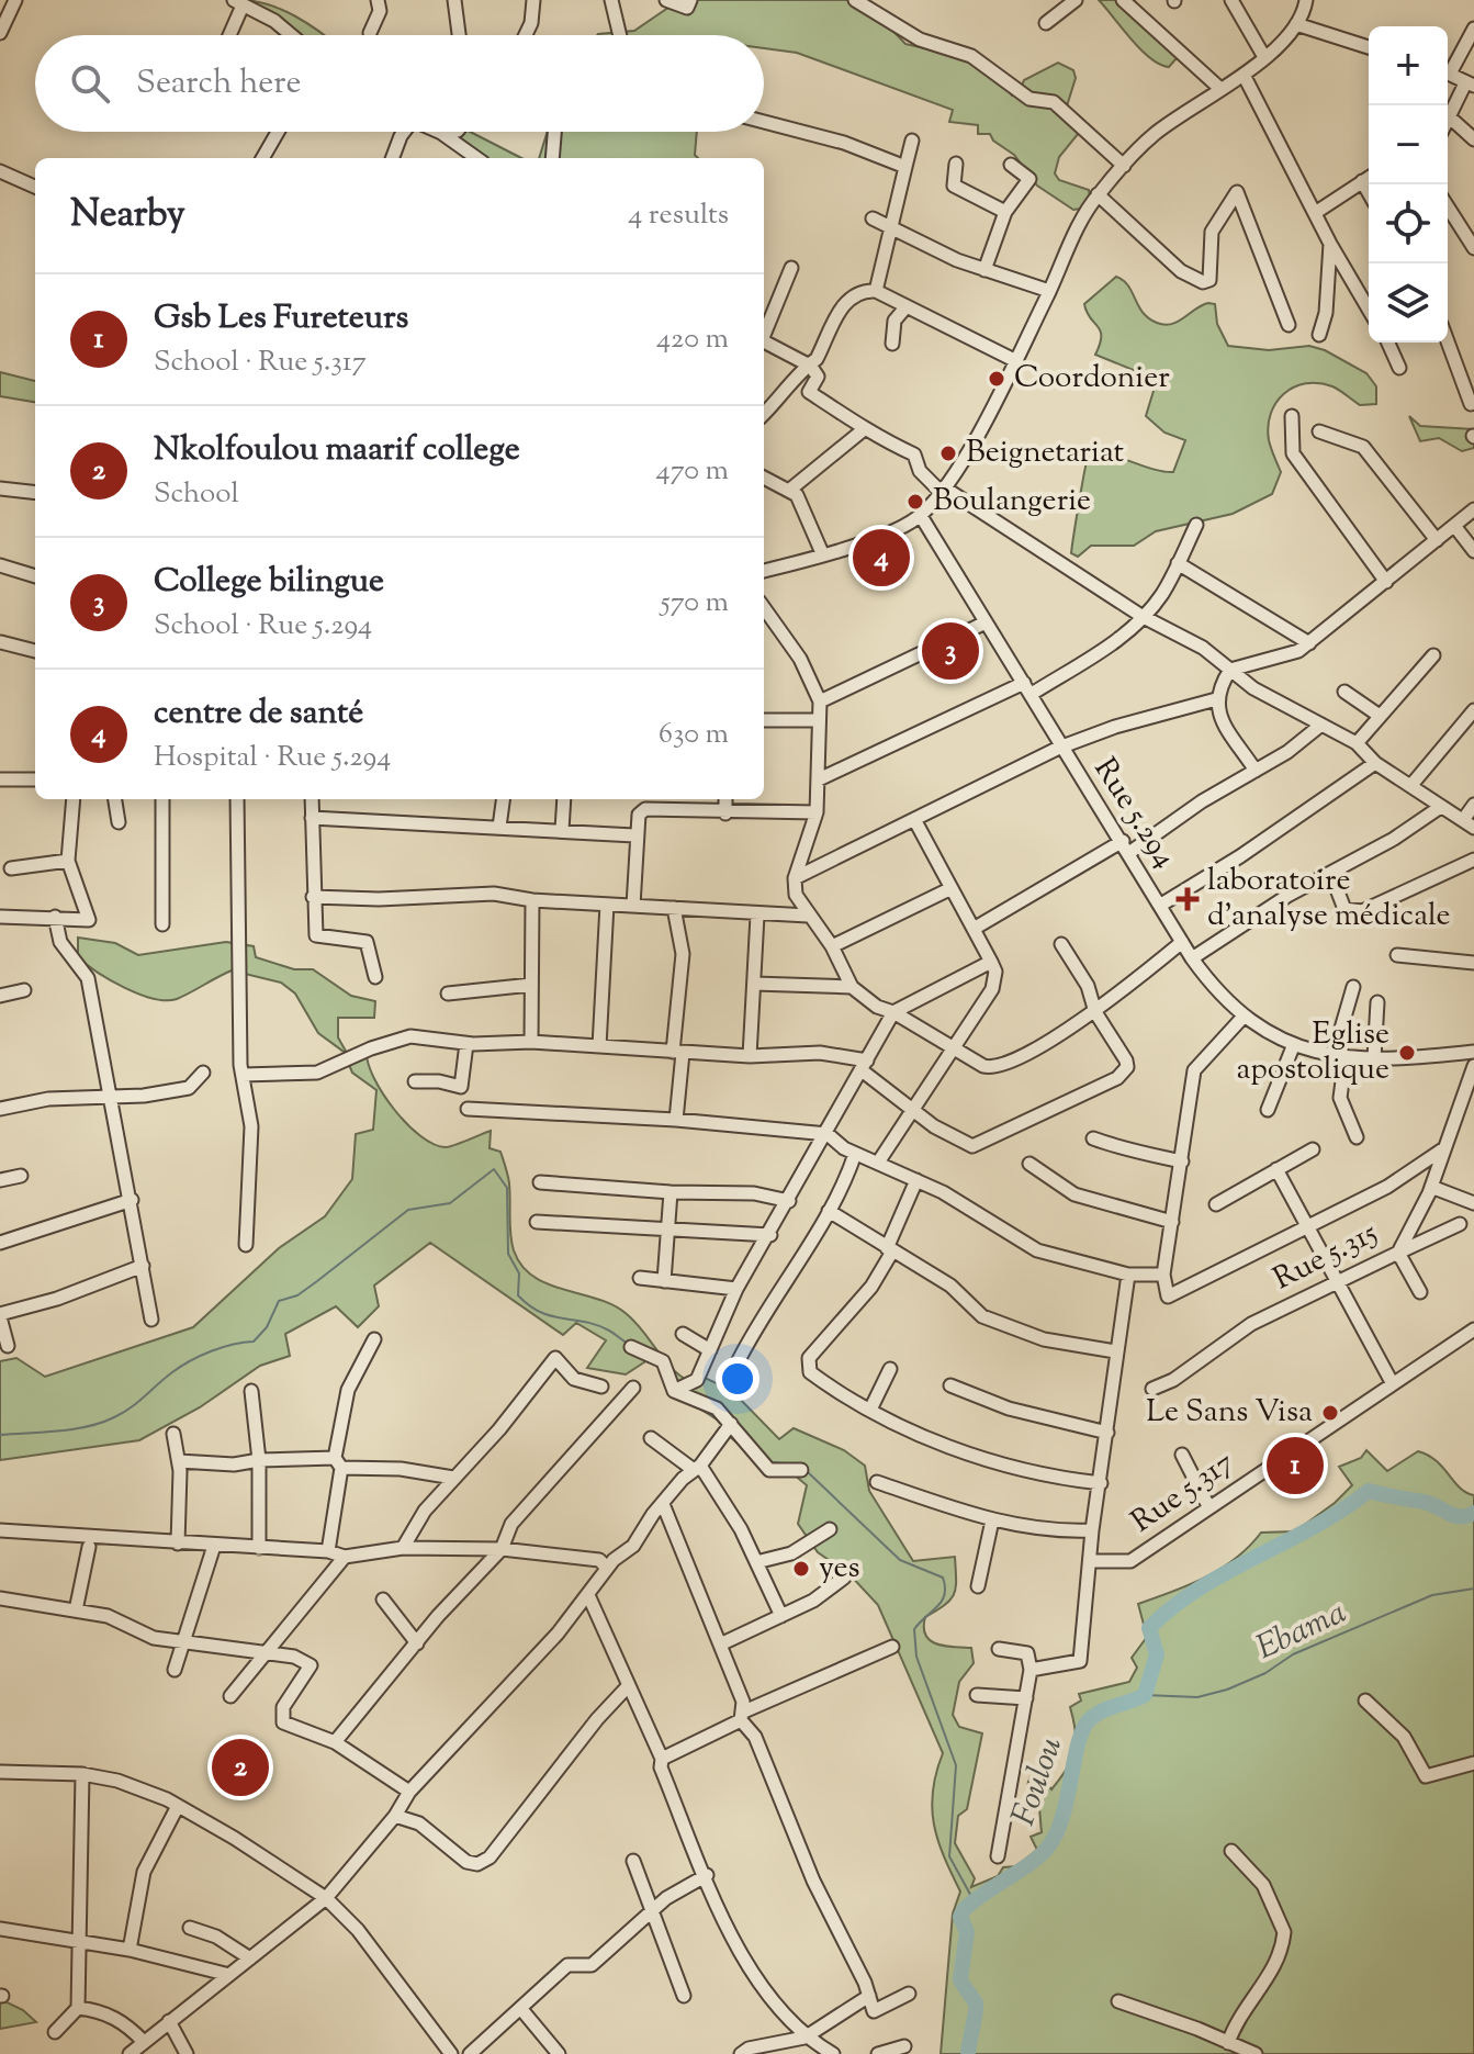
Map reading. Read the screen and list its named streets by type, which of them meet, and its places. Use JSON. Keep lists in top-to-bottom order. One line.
{"streets":{"street":["Rue 5.294","Rue 5.315","Rue 5.317"]},"water":["Ebama","Foulou"],"places":{"other":["Coordonier","Beignetariat","Boulangerie","Eglise apostolique","Le Sans Visa","yes"],"health":["laboratoire d'analyse médicale"]},"page":{"map_buttons":["+","−"],"search":"Search here","heading":["Nearby","4 results"],"list":[{"mark":"1","name":"Gsb Les Fureteurs","note":"School · Rue 5.317","value":"420 m"},{"mark":"2","name":"Nkolfoulou maarif college","note":"School","value":"470 m"},{"mark":"3","name":"College bilingue","note":"School · Rue 5.294","value":"570 m"},{"mark":"4","name":"centre de santé","note":"Hospital · Rue 5.294","value":"630 m"}],"pins":["4","3","1","2"]}}
